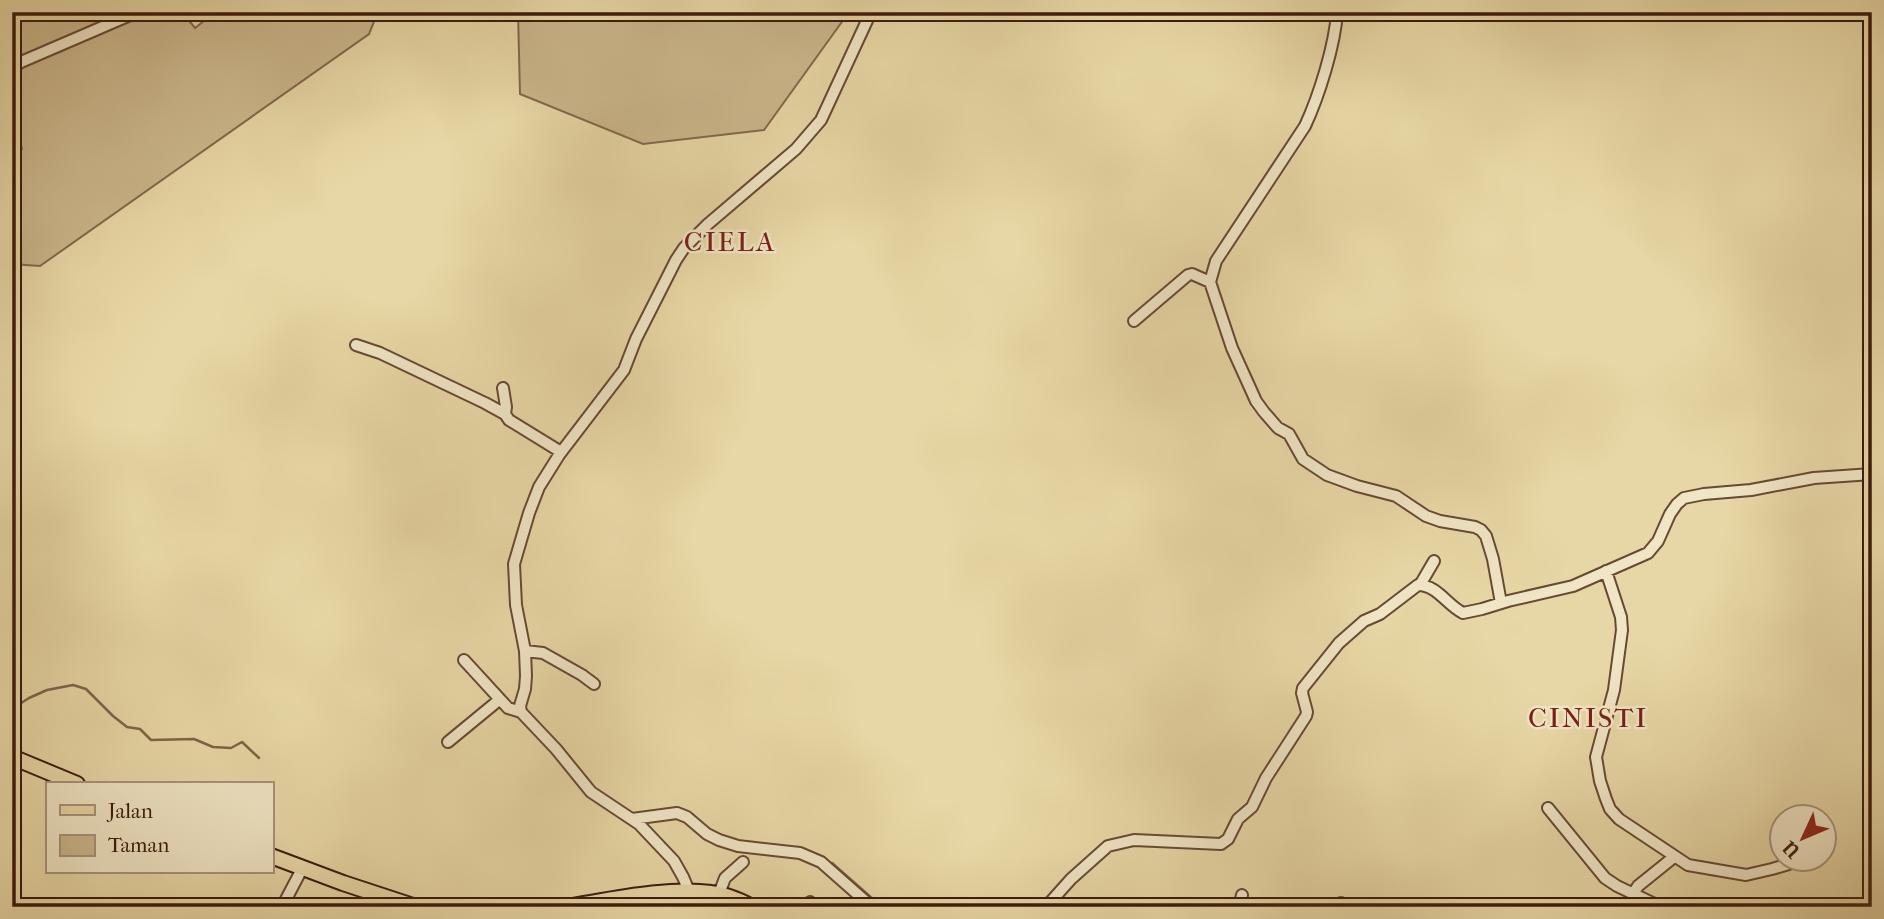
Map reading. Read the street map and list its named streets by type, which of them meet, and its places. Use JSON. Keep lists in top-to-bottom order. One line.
{"districts":["CIELA","CINISTI"],"legend":["Jalan","Taman"],"north":"bottom left"}
